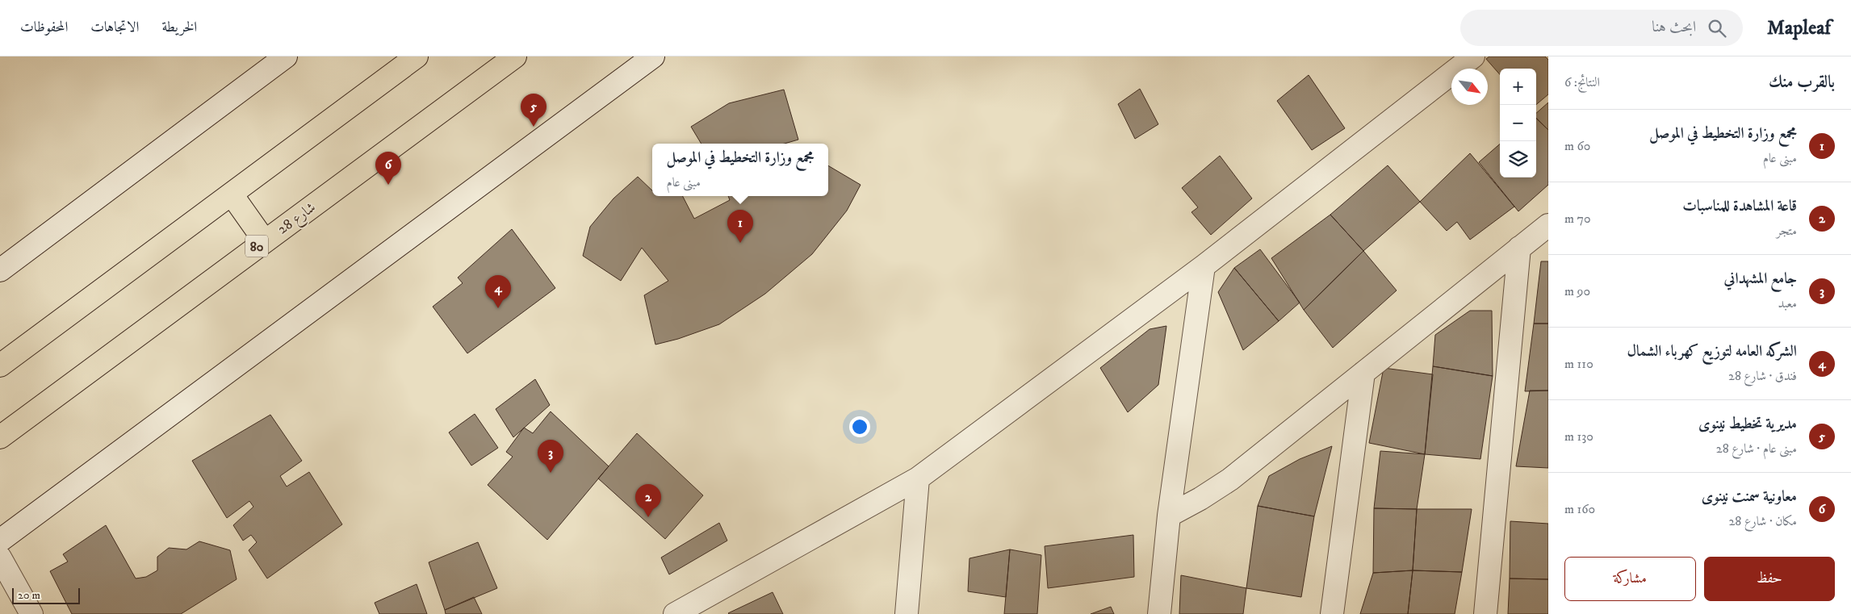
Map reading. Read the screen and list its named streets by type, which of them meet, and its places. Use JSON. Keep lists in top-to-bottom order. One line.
{"streets":{"highway":["شارع 28","80"]},"scale_bar":"20 m","north":"bottom right","page":{"header":"Mapleaf","search":"ابحث هنا","nav":["الخريطة","الاتجاهات","المحفوظات"],"heading":["بالقرب منك","النتائج: 6"],"map_buttons":["+","−"],"pins":["5","6","1","4","3","2"],"list":[{"mark":"1","name":"مجمع وزارة التخطيط في الموصل","note":"مبنى عام","value":"60 m"},{"mark":"2","name":"قاعة المشاهدة للمناسبات","note":"متجر","value":"70 m"},{"mark":"3","name":"جامع المشهداني","note":"معبد","value":"90 m"},{"mark":"4","name":"الشركه العامه لتوزيع كهرباء الشمال","note":"فندق · شارع 28","value":"110 m"},{"mark":"5","name":"مديرية تخطيط نينوى","note":"مبنى عام · شارع 28","value":"130 m"},{"mark":"6","name":"معاونية سمنت نينوى","note":"مكان · شارع 28","value":"160 m"}],"popup":["مجمع وزارة التخطيط في الموصل","مبنى عام"],"buttons":["حفظ","مشاركة"],"scale":"20 m"}}
